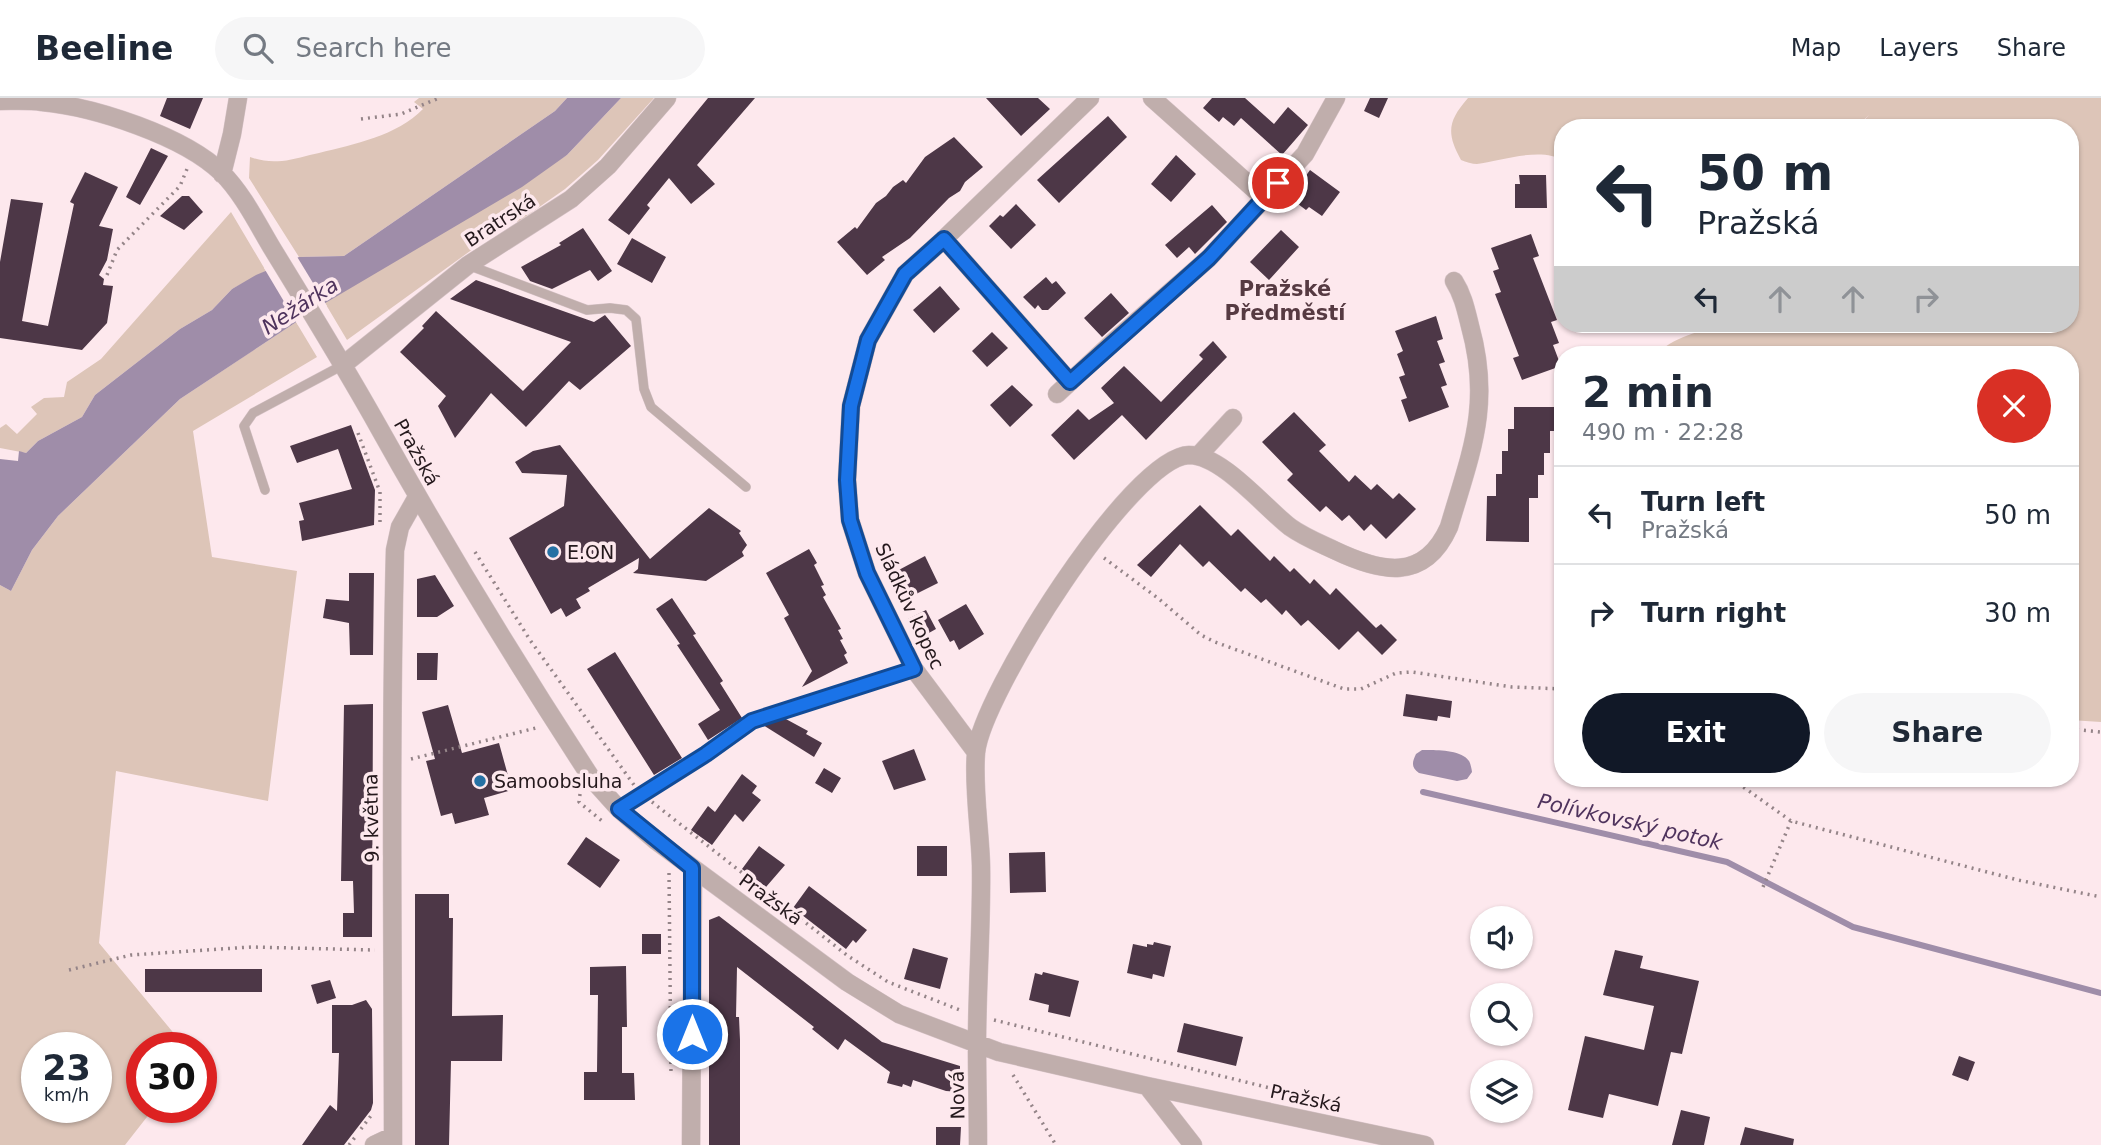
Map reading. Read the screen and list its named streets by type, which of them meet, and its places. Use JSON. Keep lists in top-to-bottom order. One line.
{"streets":{"street":["Bratrská","Pražská","Sládkův kopec","9. května","Nová"]},"crossings":[["Bratrská","Pražská"],["Pražská","9. května"],["Pražská","Nová"]],"districts":["Pražské Předměstí"],"water":["Nežárka","Polívkovský potok"],"places":["E.ON","Samoobsluha"],"page":{"header":"Beeline","search":"Search here","nav":["Map","Layers","Share"],"turn":["50 m","Pražská"],"heading":["2 min","490 m · 22:28"],"list":[{"name":"Turn left","note":"Pražská","value":"50 m"},{"name":"Turn right","value":"30 m"}],"buttons":["Exit","Share"],"speed":"23 km/h","limit":"30"}}
